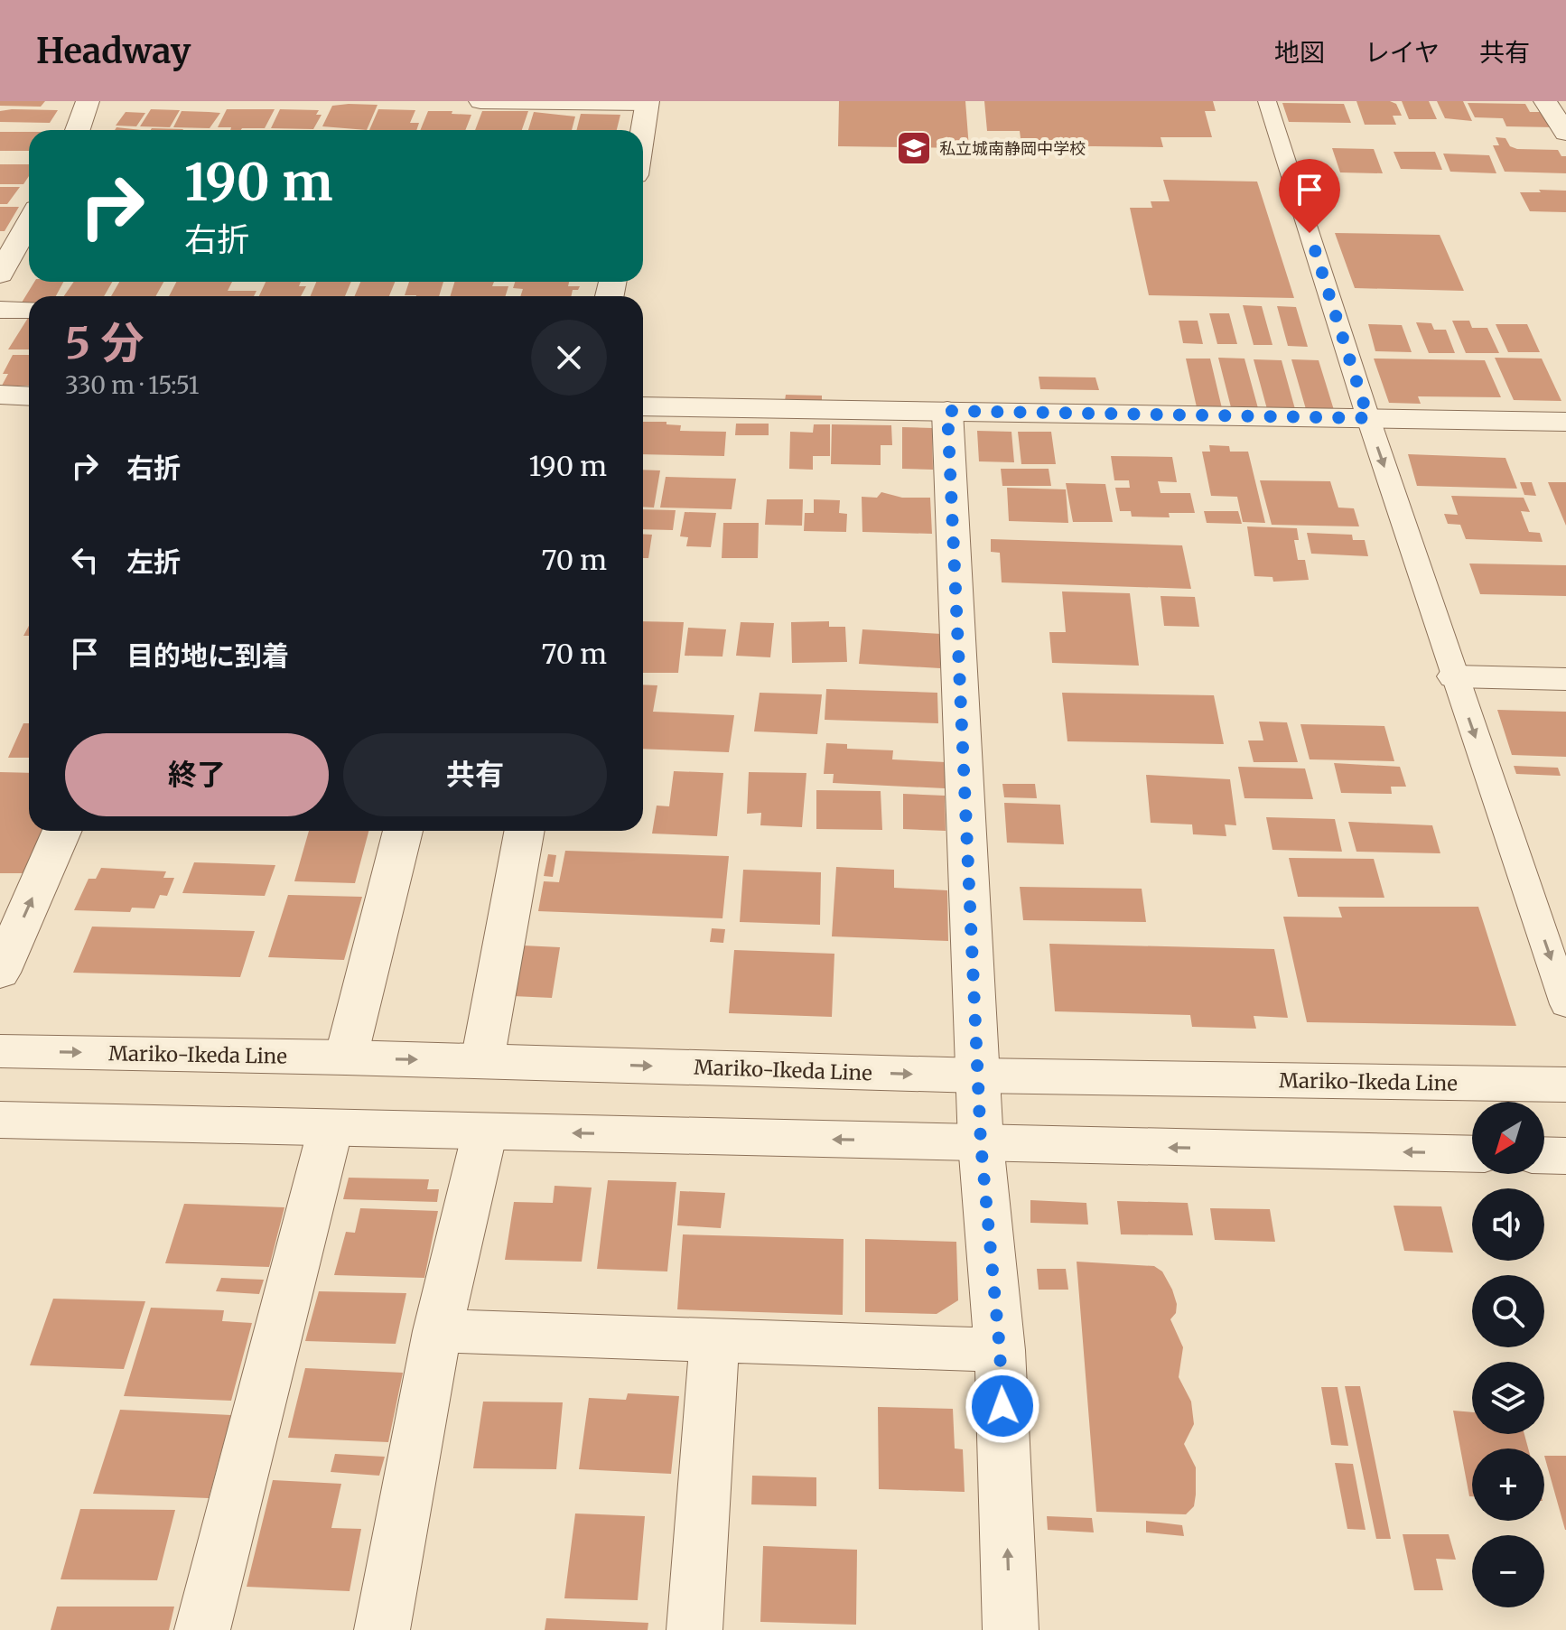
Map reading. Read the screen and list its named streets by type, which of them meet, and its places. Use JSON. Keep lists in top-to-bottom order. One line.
{"streets":{"street":["Mariko-Ikeda Line"]},"places":{"school or university":["私立城南静岡中学校"]},"north":"bottom left","page":{"header":"Headway","nav":["地図","レイヤ","共有"],"turn":["190 m","右折"],"heading":["5 分","330 m · 15:51"],"list":[{"name":"右折","value":"190 m"},{"name":"左折","value":"70 m"},{"name":"目的地に到着","value":"70 m"}],"buttons":["終了","共有"],"map_buttons":["+","−"]}}
